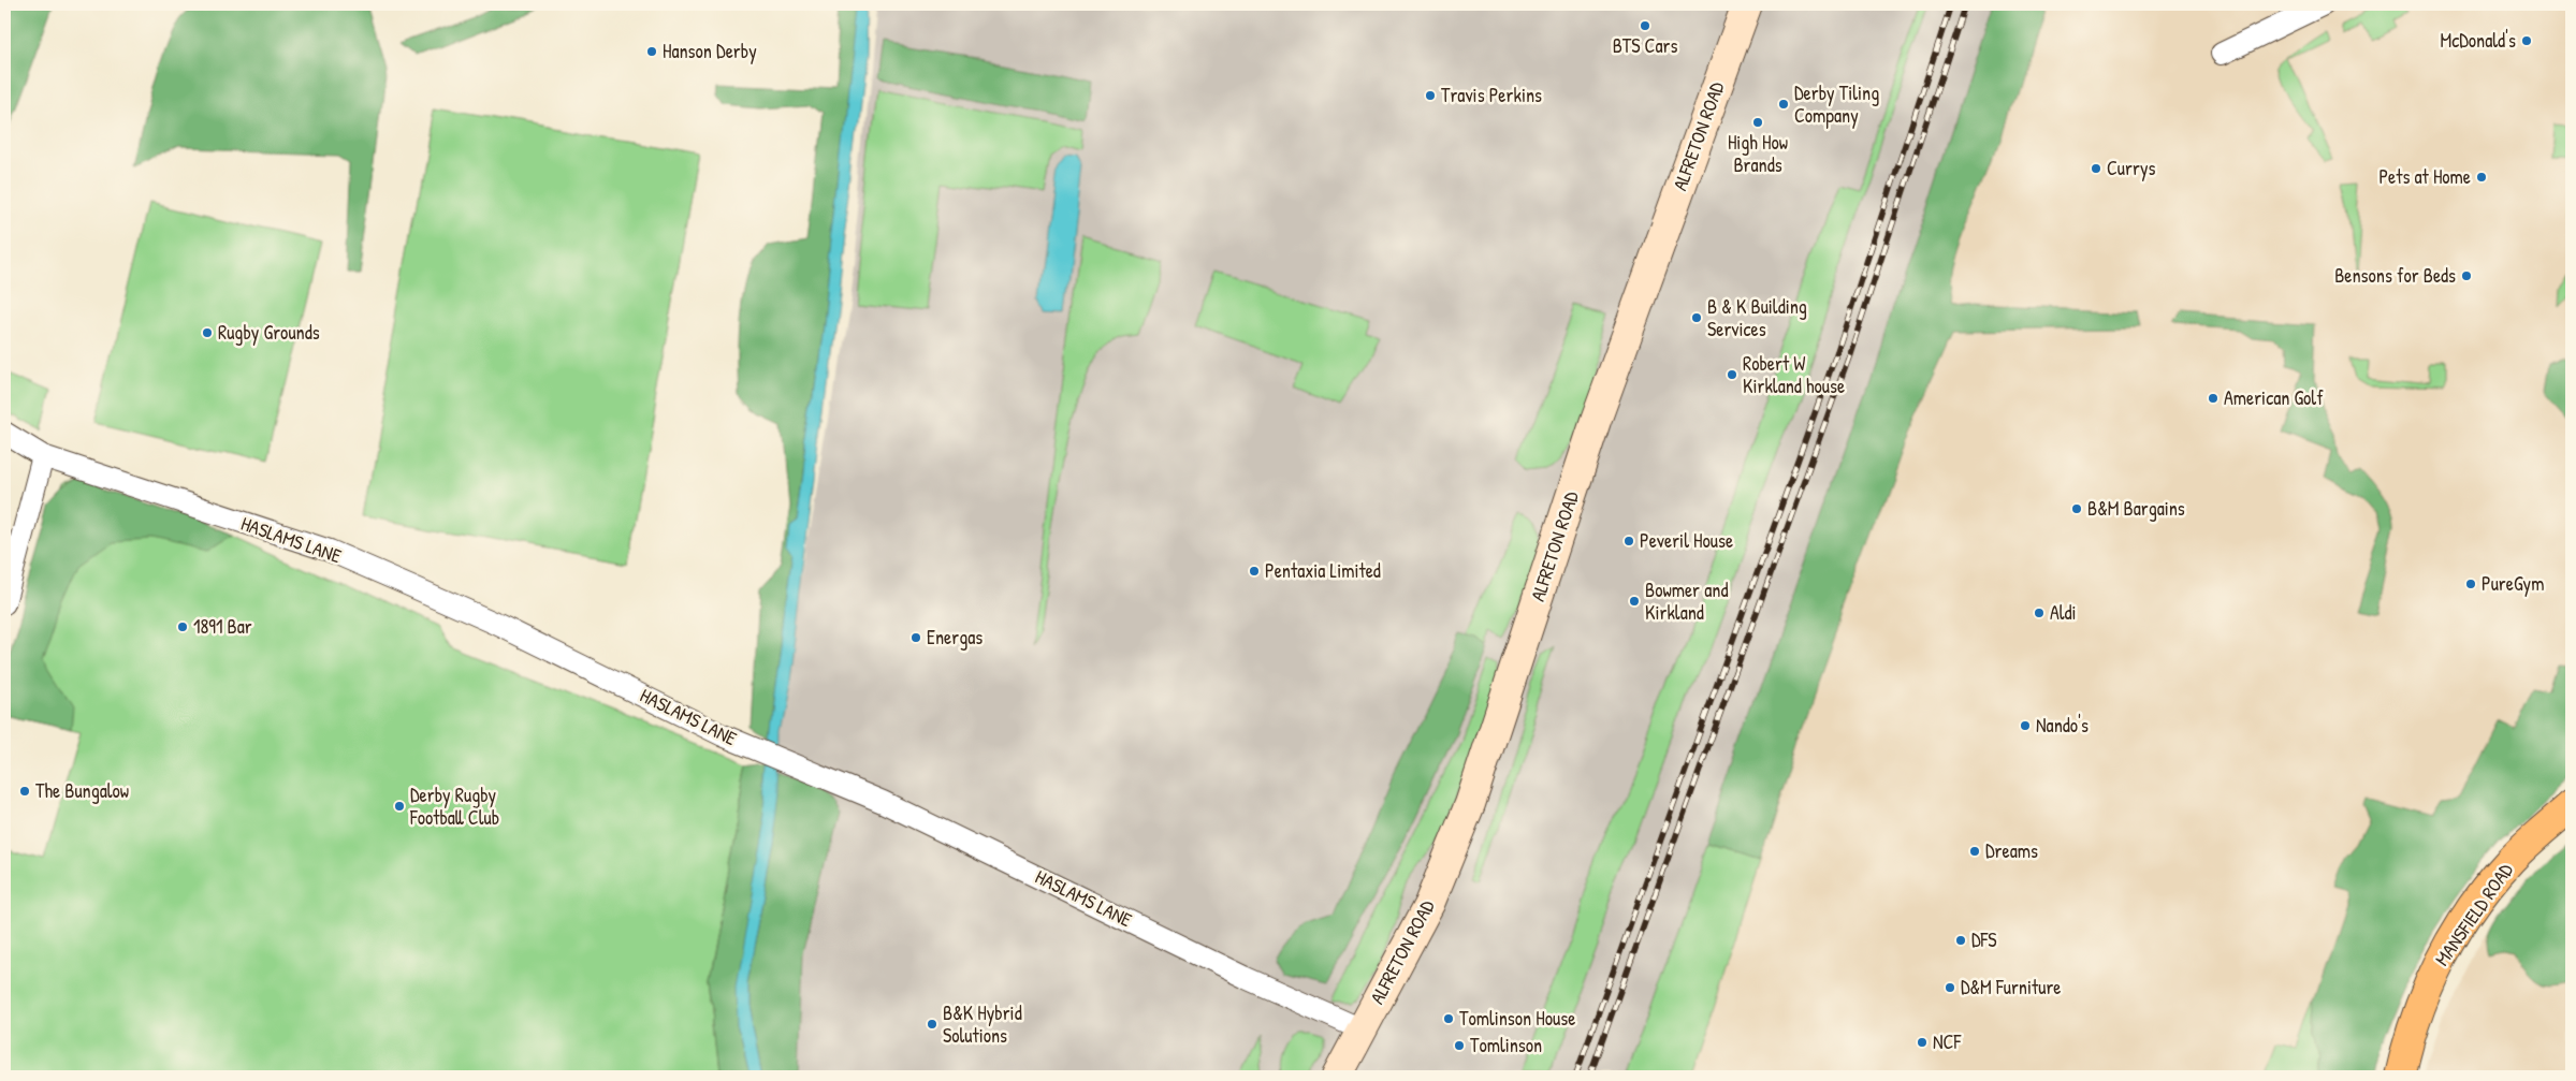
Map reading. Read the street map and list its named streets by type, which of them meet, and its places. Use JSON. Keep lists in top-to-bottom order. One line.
{"streets":{"main road":["MANSFIELD ROAD"],"street":["ALFRETON ROAD","HASLAMS LANE"]},"crossings":[["ALFRETON ROAD","HASLAMS LANE"]],"places":["BTS Cars","McDonald's","Hanson Derby","Travis Perkins","Derby Tiling Company","High How Brands","Currys","Pets at Home","Bensons for Beds","B & K Building Services","Rugby Grounds","Robert W Kirkland house","American Golf","B&M Bargains","Peveril House","Pentaxia Limited","PureGym","Bowmer and Kirkland","Aldi","1891 Bar","Energas","Nando's","The Bungalow","Derby Rugby Football Club","Dreams","DFS","D&M Furniture","Tomlinson House","B&K Hybrid Solutions","NCF","Tomlinson"]}
